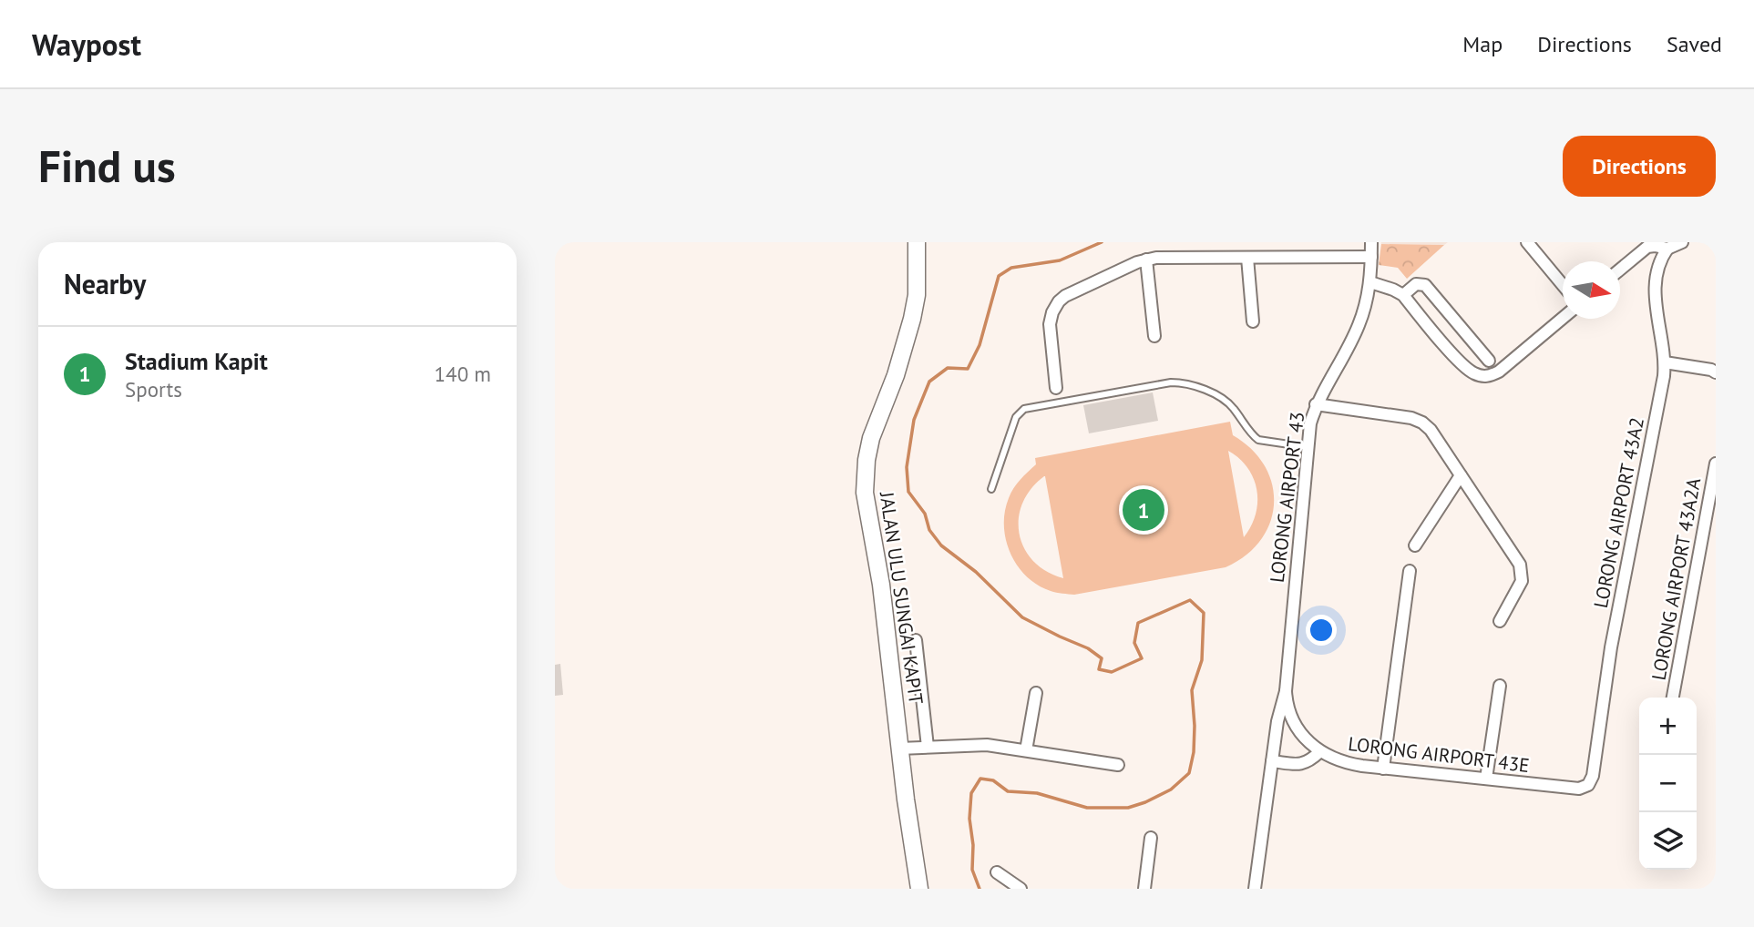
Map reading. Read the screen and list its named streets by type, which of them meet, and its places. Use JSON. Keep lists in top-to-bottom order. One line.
{"streets":{"main road":["JALAN ULU SUNGAI KAPIT"],"street":["LORONG AIRPORT 43","LORONG AIRPORT 43A2","LORONG AIRPORT 43A2A","LORONG AIRPORT 43E"]},"crossings":[["LORONG AIRPORT 43","LORONG AIRPORT 43E"],["LORONG AIRPORT 43A2","LORONG AIRPORT 43E"]],"north":"right","page":{"header":"Waypost","nav":["Map","Directions","Saved"],"buttons":"Directions","title":"Find us","heading":"Nearby","list":[{"mark":"1","name":"Stadium Kapit","note":"Sports","value":"140 m"}],"pins":"1","map_buttons":["+","−"]}}
